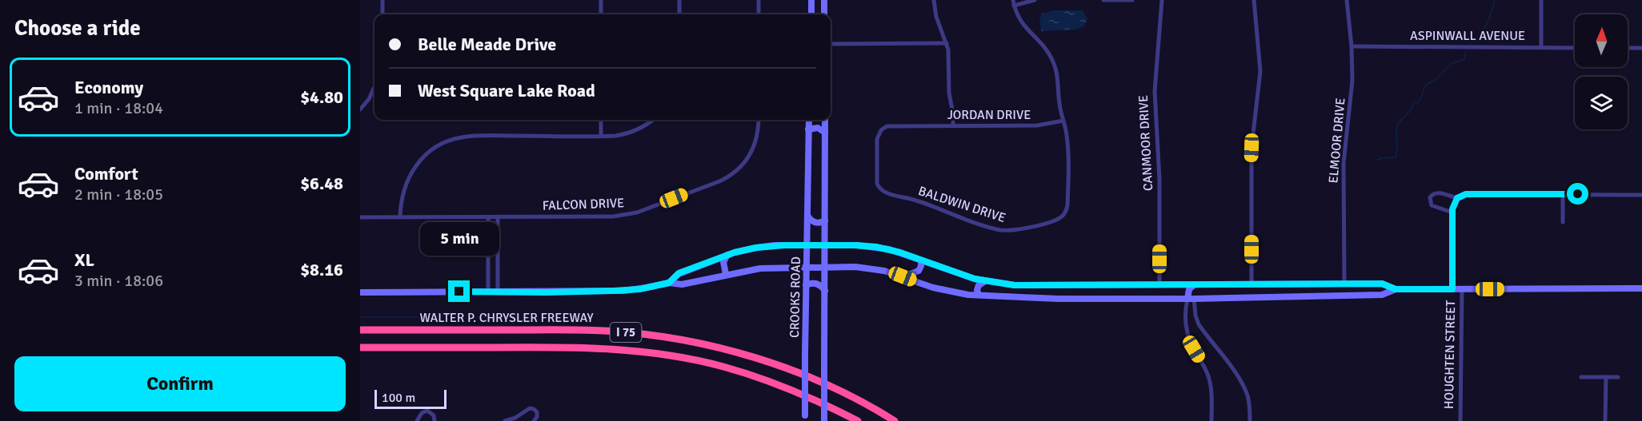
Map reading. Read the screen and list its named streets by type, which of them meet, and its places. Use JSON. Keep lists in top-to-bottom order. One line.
{"streets":{"highway":["WALTER P. CHRYSLER FREEWAY","I 75"],"main road":["CROOKS ROAD"],"street":["ASPINWALL AVENUE","JORDAN DRIVE","ELMOOR DRIVE","CANMOOR DRIVE","FALCON DRIVE","BALDWIN DRIVE","HOUGHTEN STREET"]},"crossings":[["ASPINWALL AVENUE","ELMOOR DRIVE"],["JORDAN DRIVE","BALDWIN DRIVE"]],"scale_bar":"100 m","north":"top","page":{"heading":"Choose a ride","banner":["Belle Meade Drive","West Square Lake Road"],"list":[{"name":"Economy","note":"1 min · 18:04","value":"$4.80"},{"name":"Comfort","note":"2 min · 18:05","value":"$6.48"},{"name":"XL","note":"3 min · 18:06","value":"$8.16"}],"bubble":"5 min","buttons":"Confirm","scale":"100 m"}}
